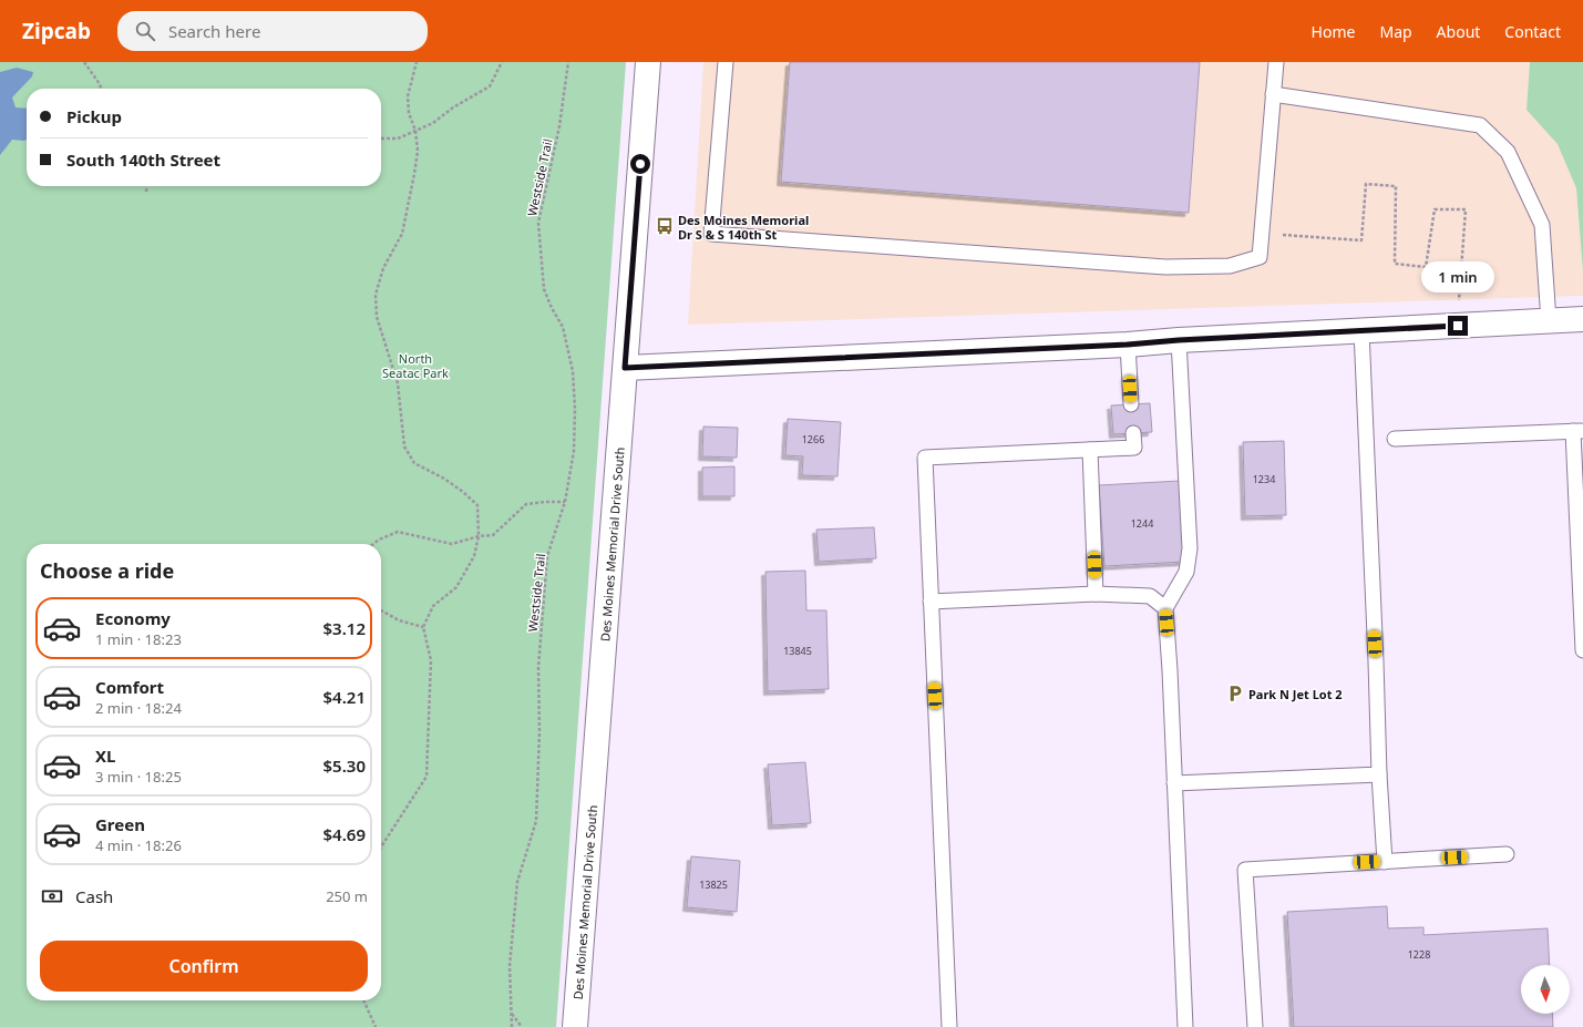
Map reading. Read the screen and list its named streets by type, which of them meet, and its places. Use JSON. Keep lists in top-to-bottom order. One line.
{"streets":{"street":["Des Moines Memorial Drive South"],"path":["Westside Trail"]},"parks":["North Seatac Park"],"places":{"bus stop":["Des Moines Memorial Dr S & S 140th St"],"parking":["Park N Jet Lot 2"]},"house_numbers":["1266","1234","1244","13845","13825","1228"],"north":"bottom","page":{"header":"Zipcab","search":"Search here","nav":["Home","Map","About","Contact"],"banner":["Pickup","South 140th Street"],"bubble":"1 min","heading":"Choose a ride","list":[{"name":"Economy","note":"1 min · 18:23","value":"$3.12"},{"name":"Comfort","note":"2 min · 18:24","value":"$4.21"},{"name":"XL","note":"3 min · 18:25","value":"$5.30"},{"name":"Green","note":"4 min · 18:26","value":"$4.69"}],"pay":["Cash","250 m"],"buttons":"Confirm"}}
